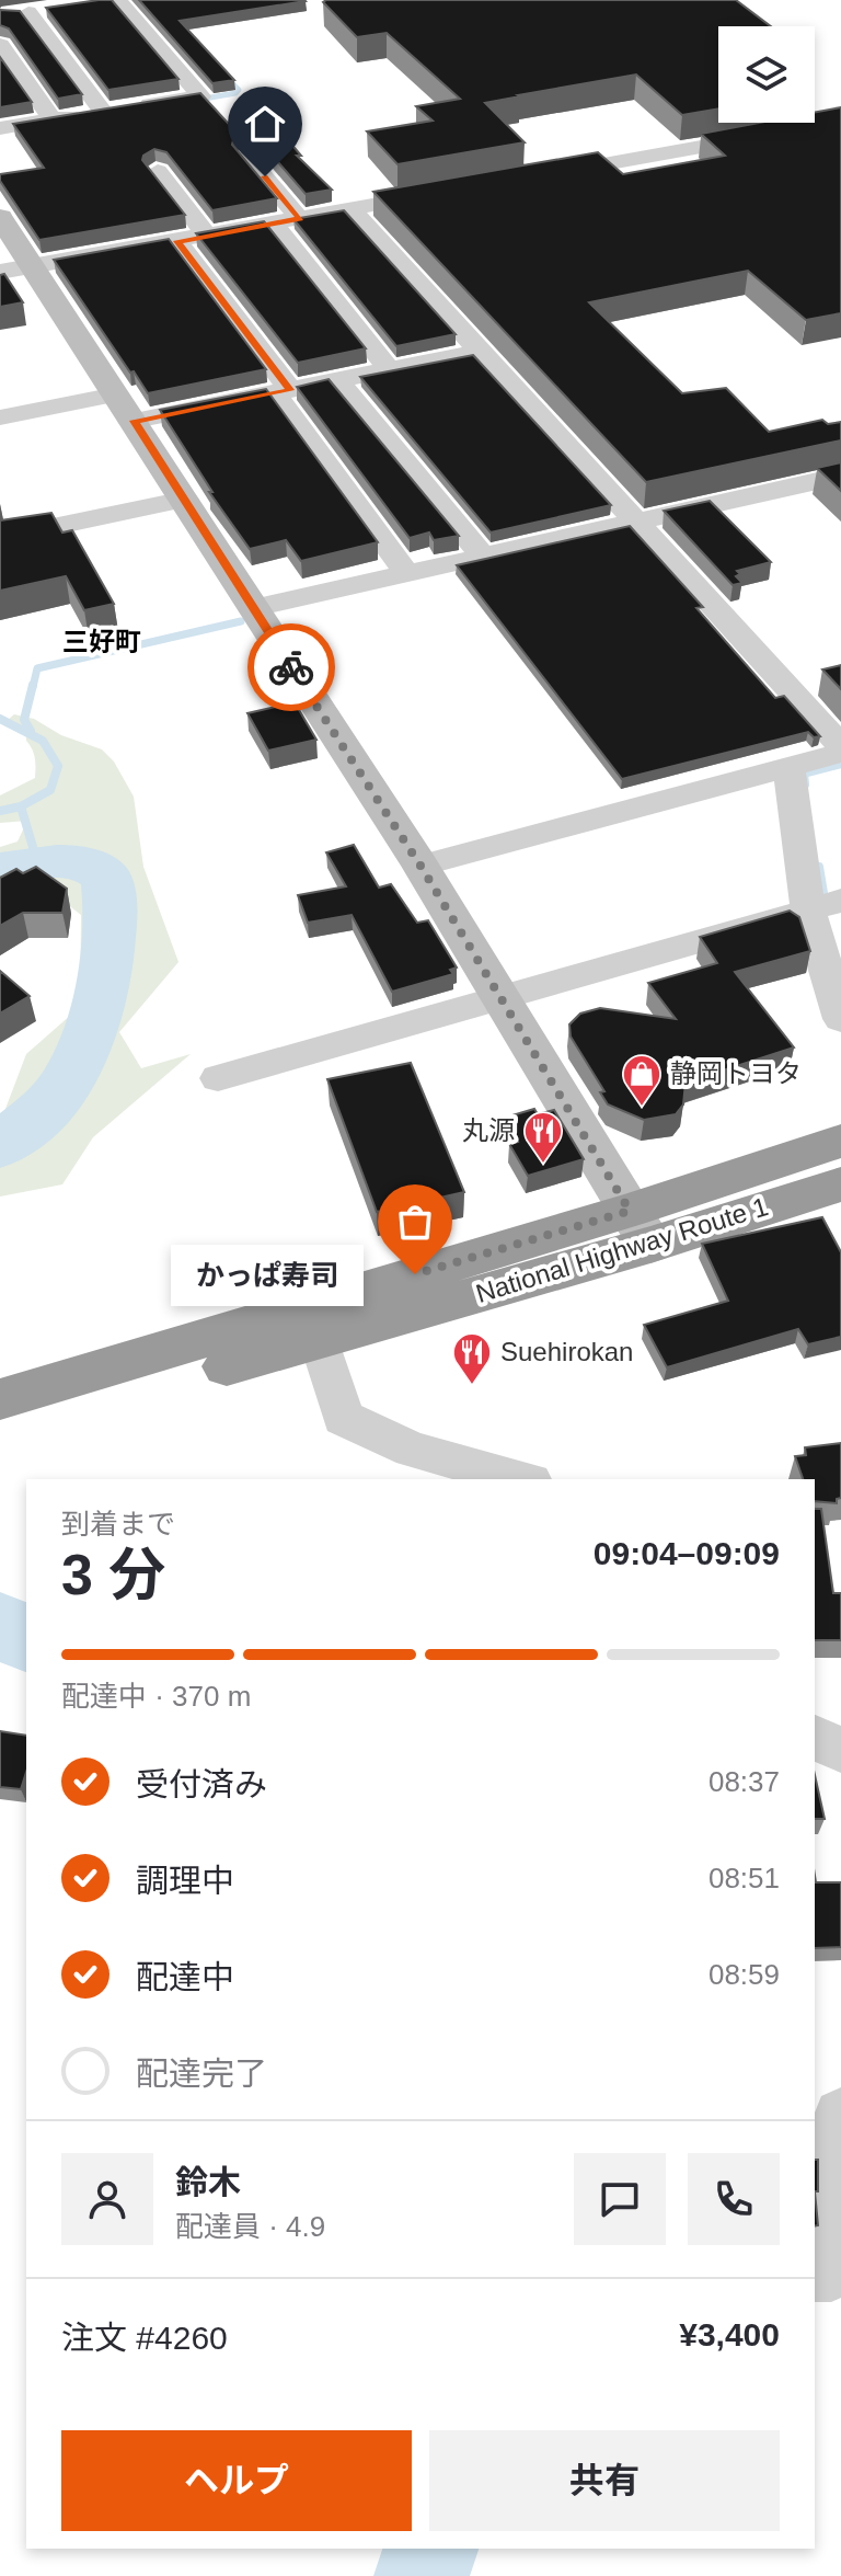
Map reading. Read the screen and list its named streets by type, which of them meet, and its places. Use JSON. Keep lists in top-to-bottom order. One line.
{"streets":{"highway":["National Highway Route 1"]},"districts":["三好町"],"places":{"shop":["静岡トヨタ"],"restaurant":["丸源","Suehirokan"],"other":["かっぱ寿司"]},"page":{"bubble":"かっぱ寿司","heading":["3 分","到着まで","09:04–09:09"],"panel":["鈴木","配達員 · 4.9","注文 #4260","¥3,400"],"bar":"配達中 · 370 m","list":[["受付済み","08:37"],["調理中","08:51"],["配達中","08:59"],"配達完了"],"buttons":["ヘルプ","共有"]}}
